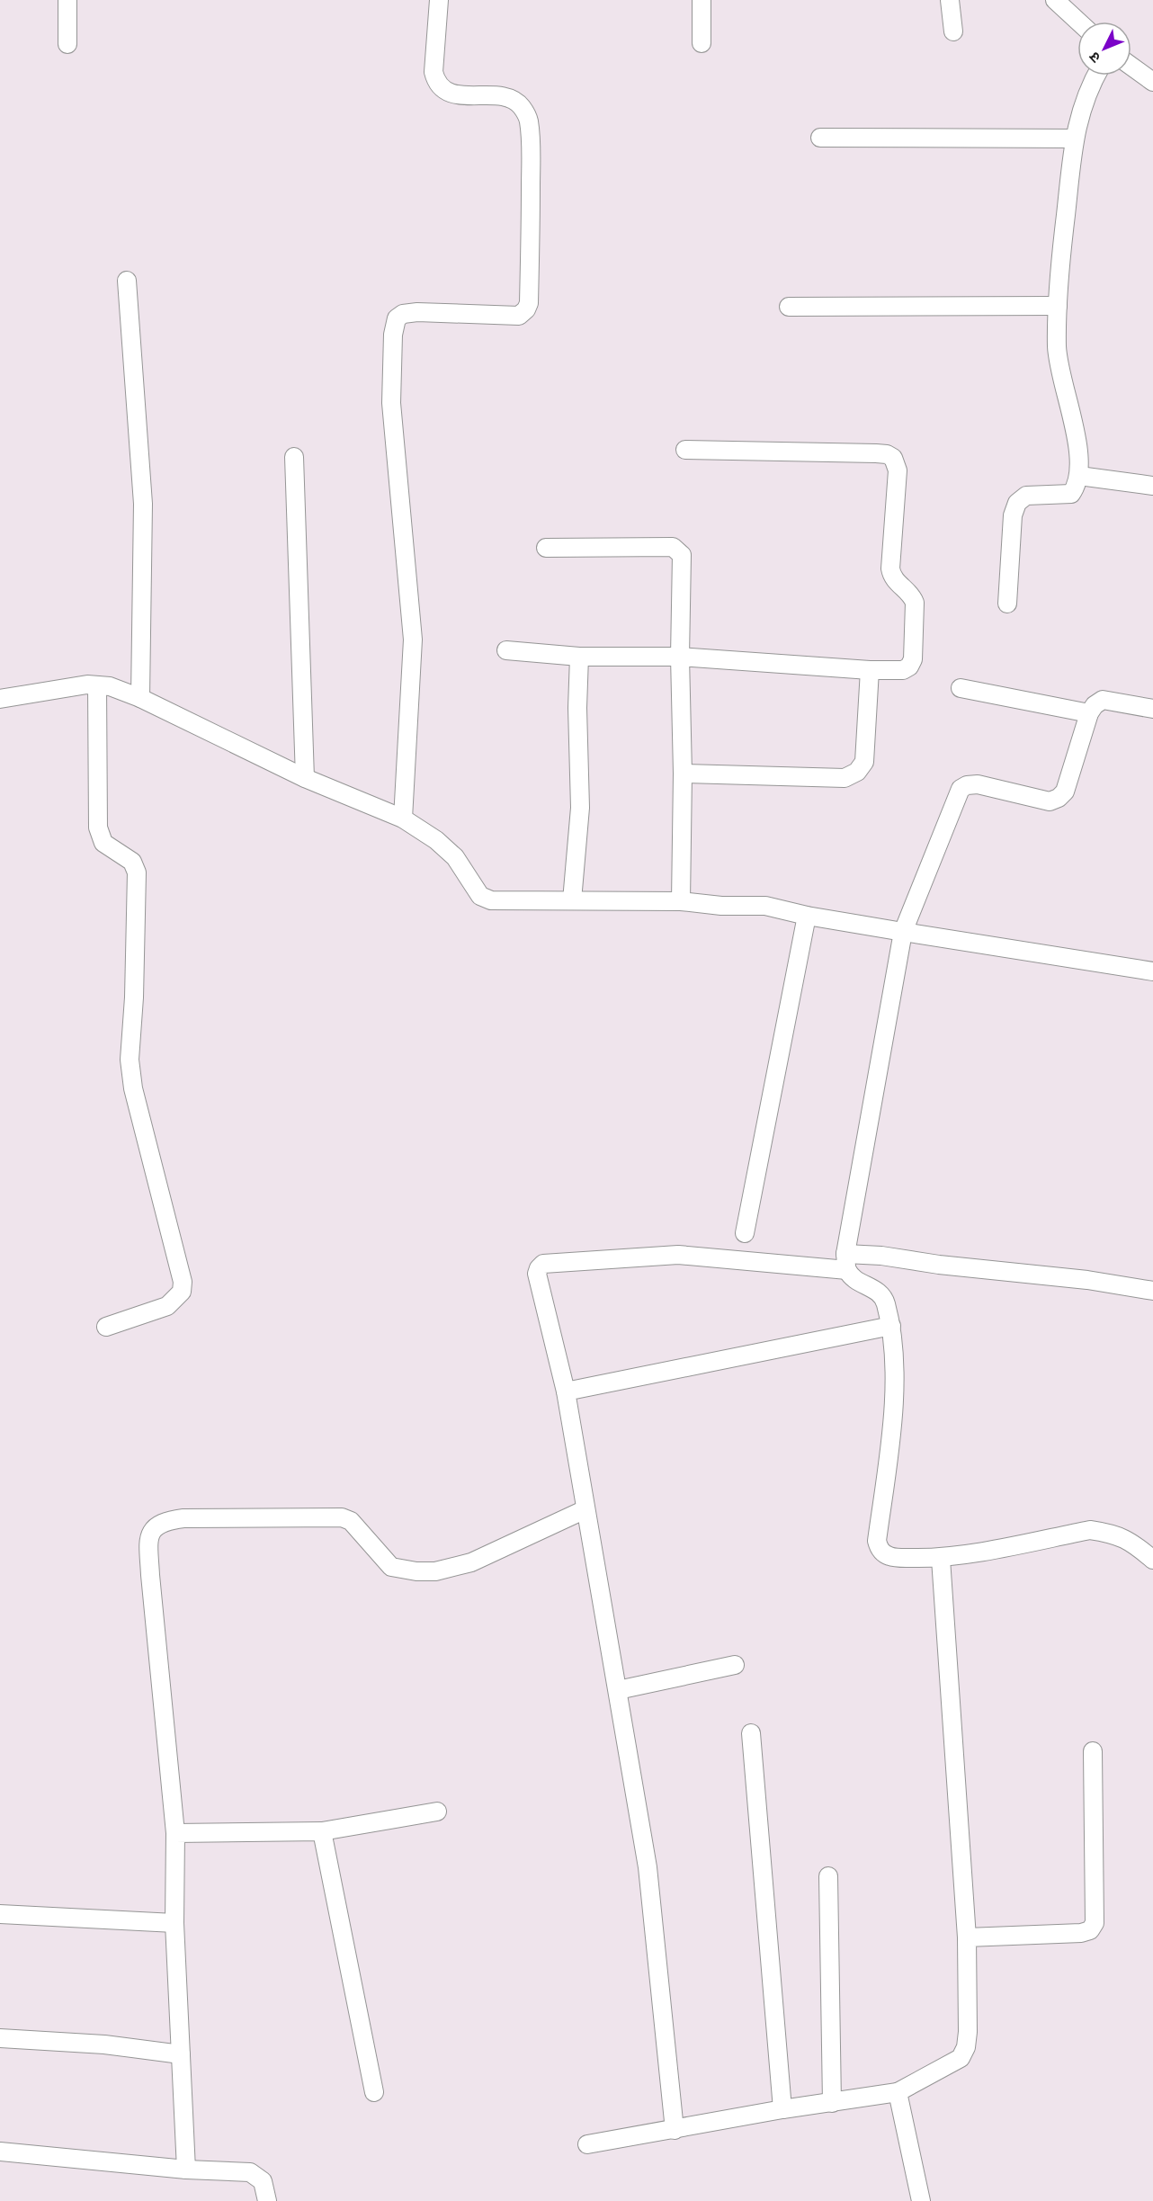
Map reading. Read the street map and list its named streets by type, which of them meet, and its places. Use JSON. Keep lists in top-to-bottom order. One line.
{"north":"bottom left"}
